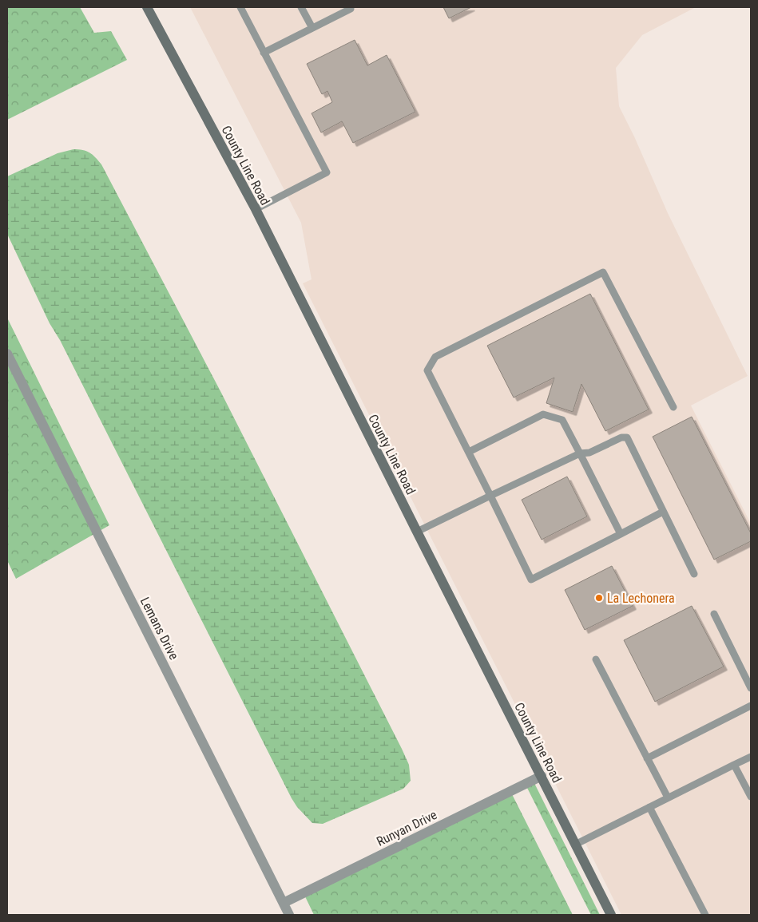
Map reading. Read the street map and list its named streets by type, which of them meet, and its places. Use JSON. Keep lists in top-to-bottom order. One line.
{"streets":{"main road":["County Line Road"],"street":["Lemans Drive","Runyan Drive"]},"crossings":[["County Line Road","Runyan Drive"],["Lemans Drive","Runyan Drive"]],"places":["La Lechonera"]}
